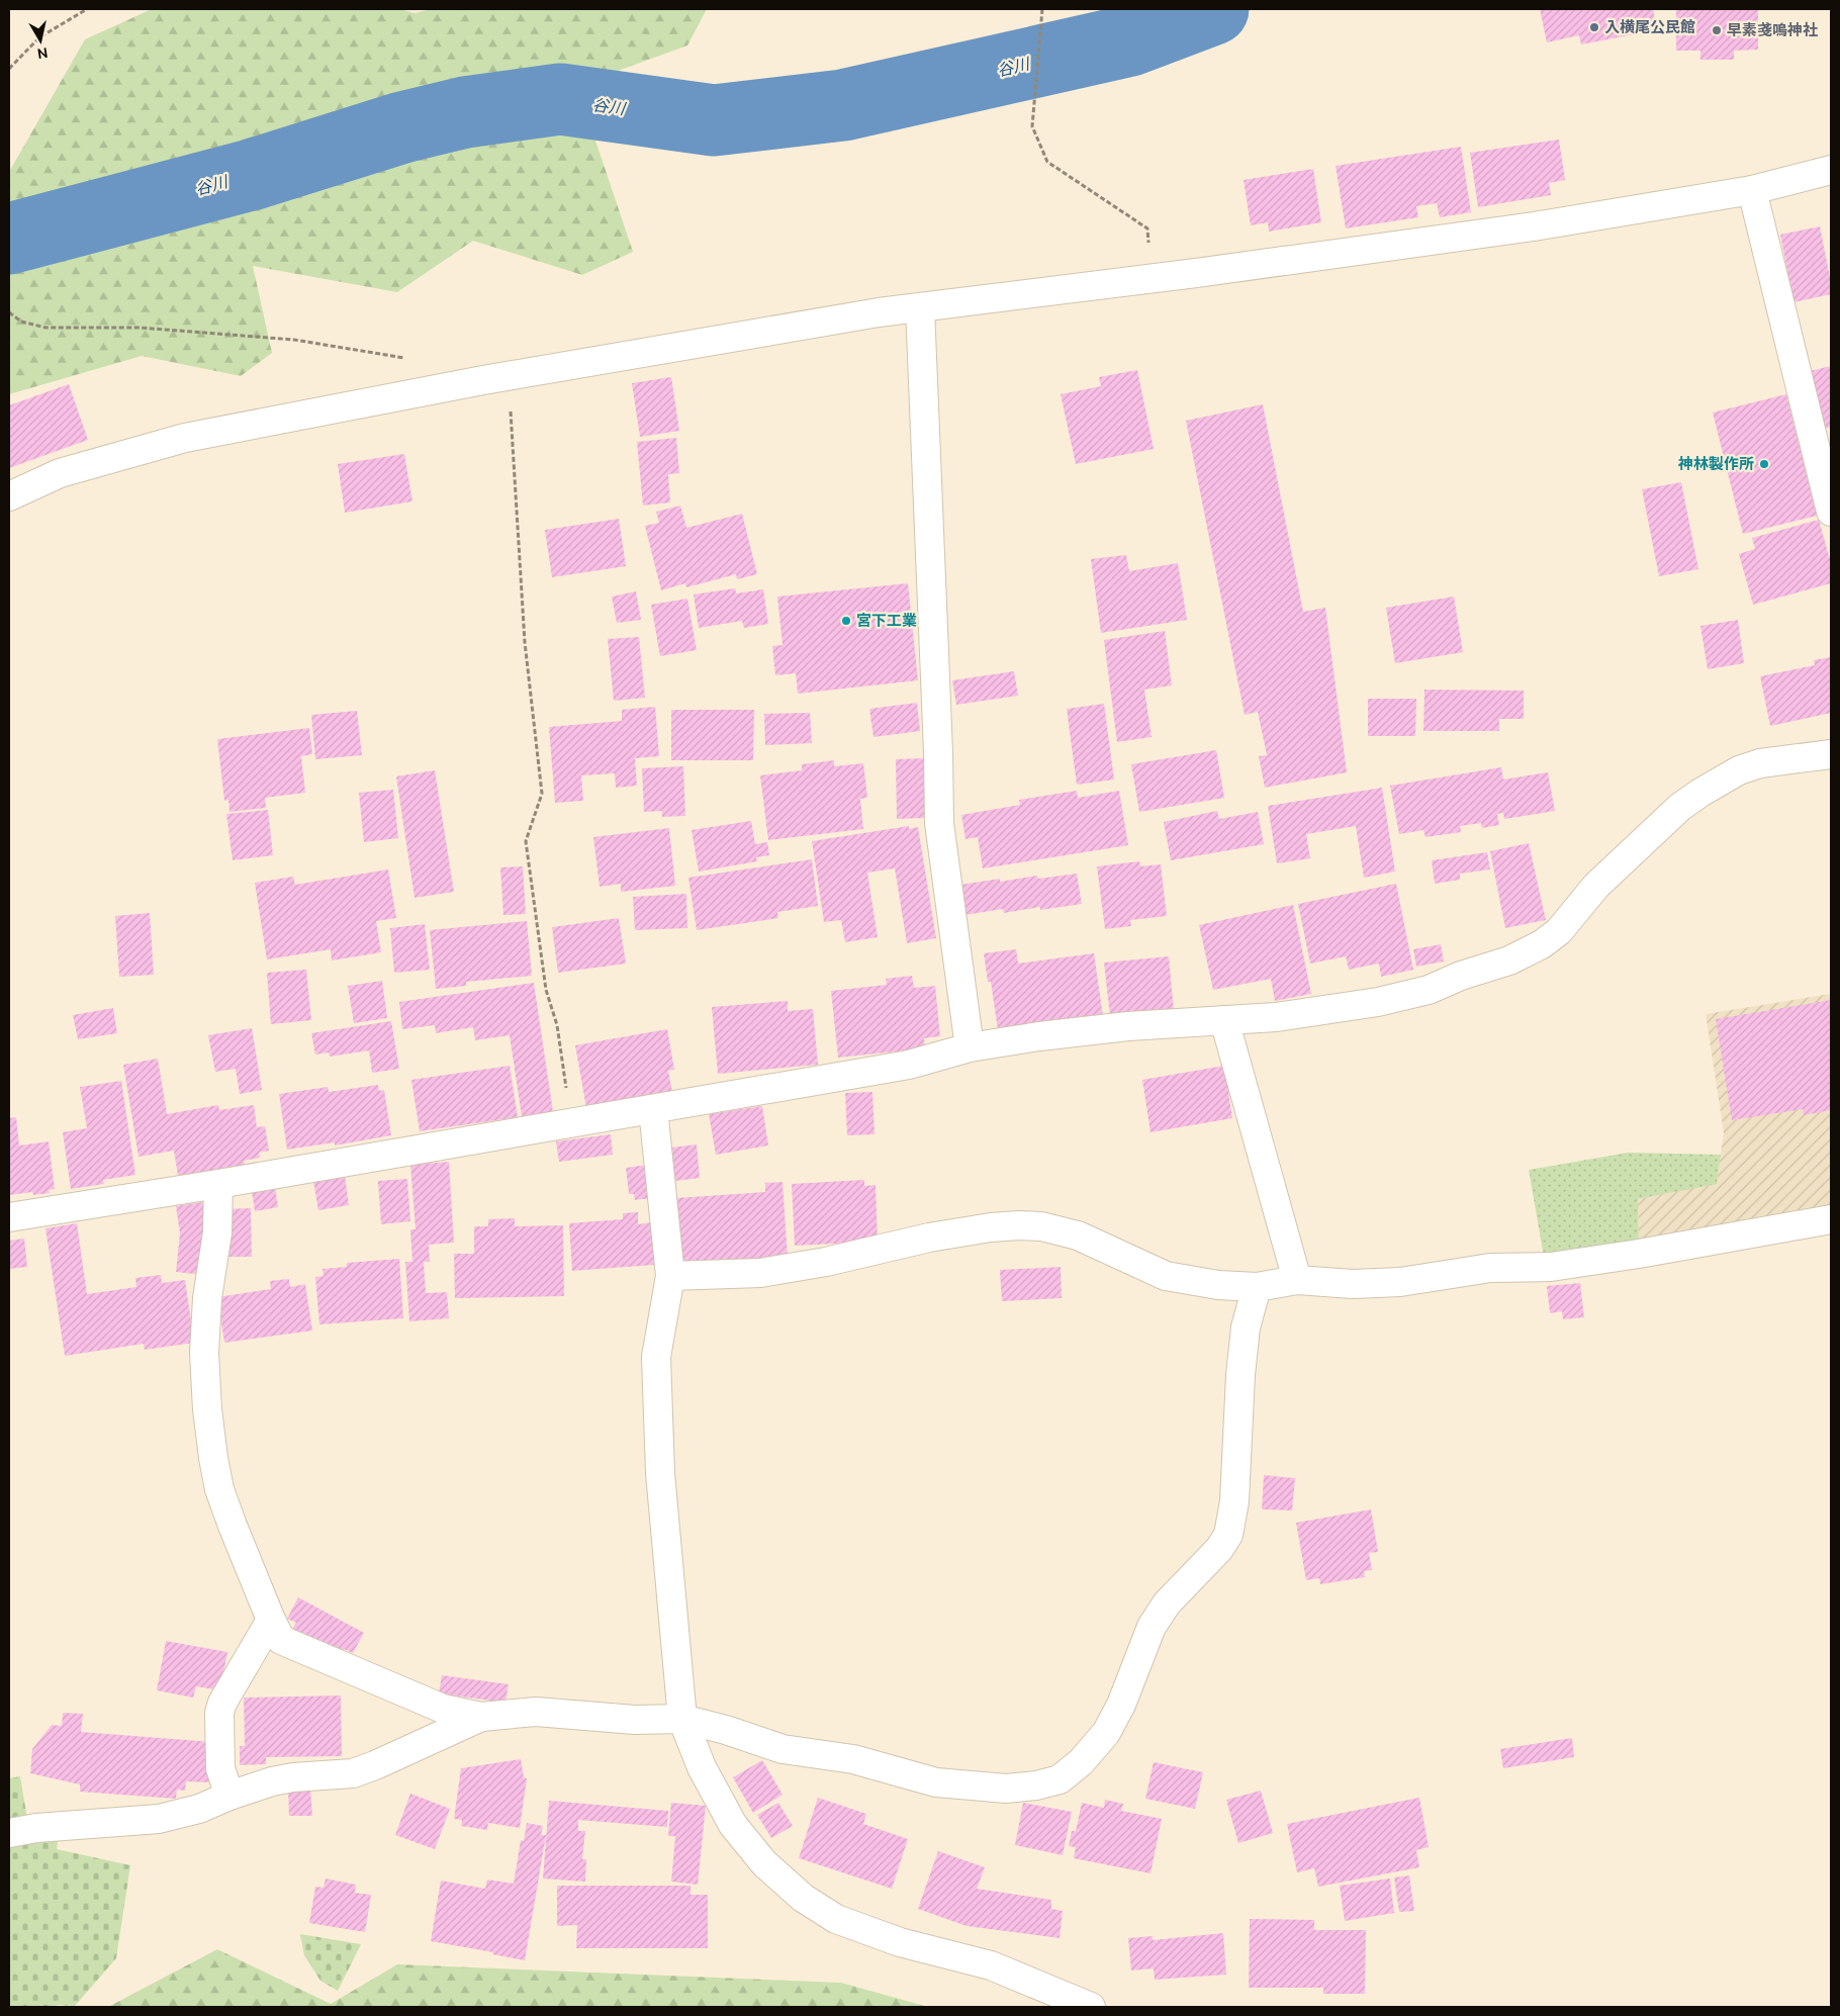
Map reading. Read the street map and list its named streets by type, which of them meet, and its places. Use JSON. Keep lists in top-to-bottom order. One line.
{"water":["谷川"],"places":["入横尾公民館","早素戔嗚神社","神林製作所","宮下工業"],"north":"bottom"}
